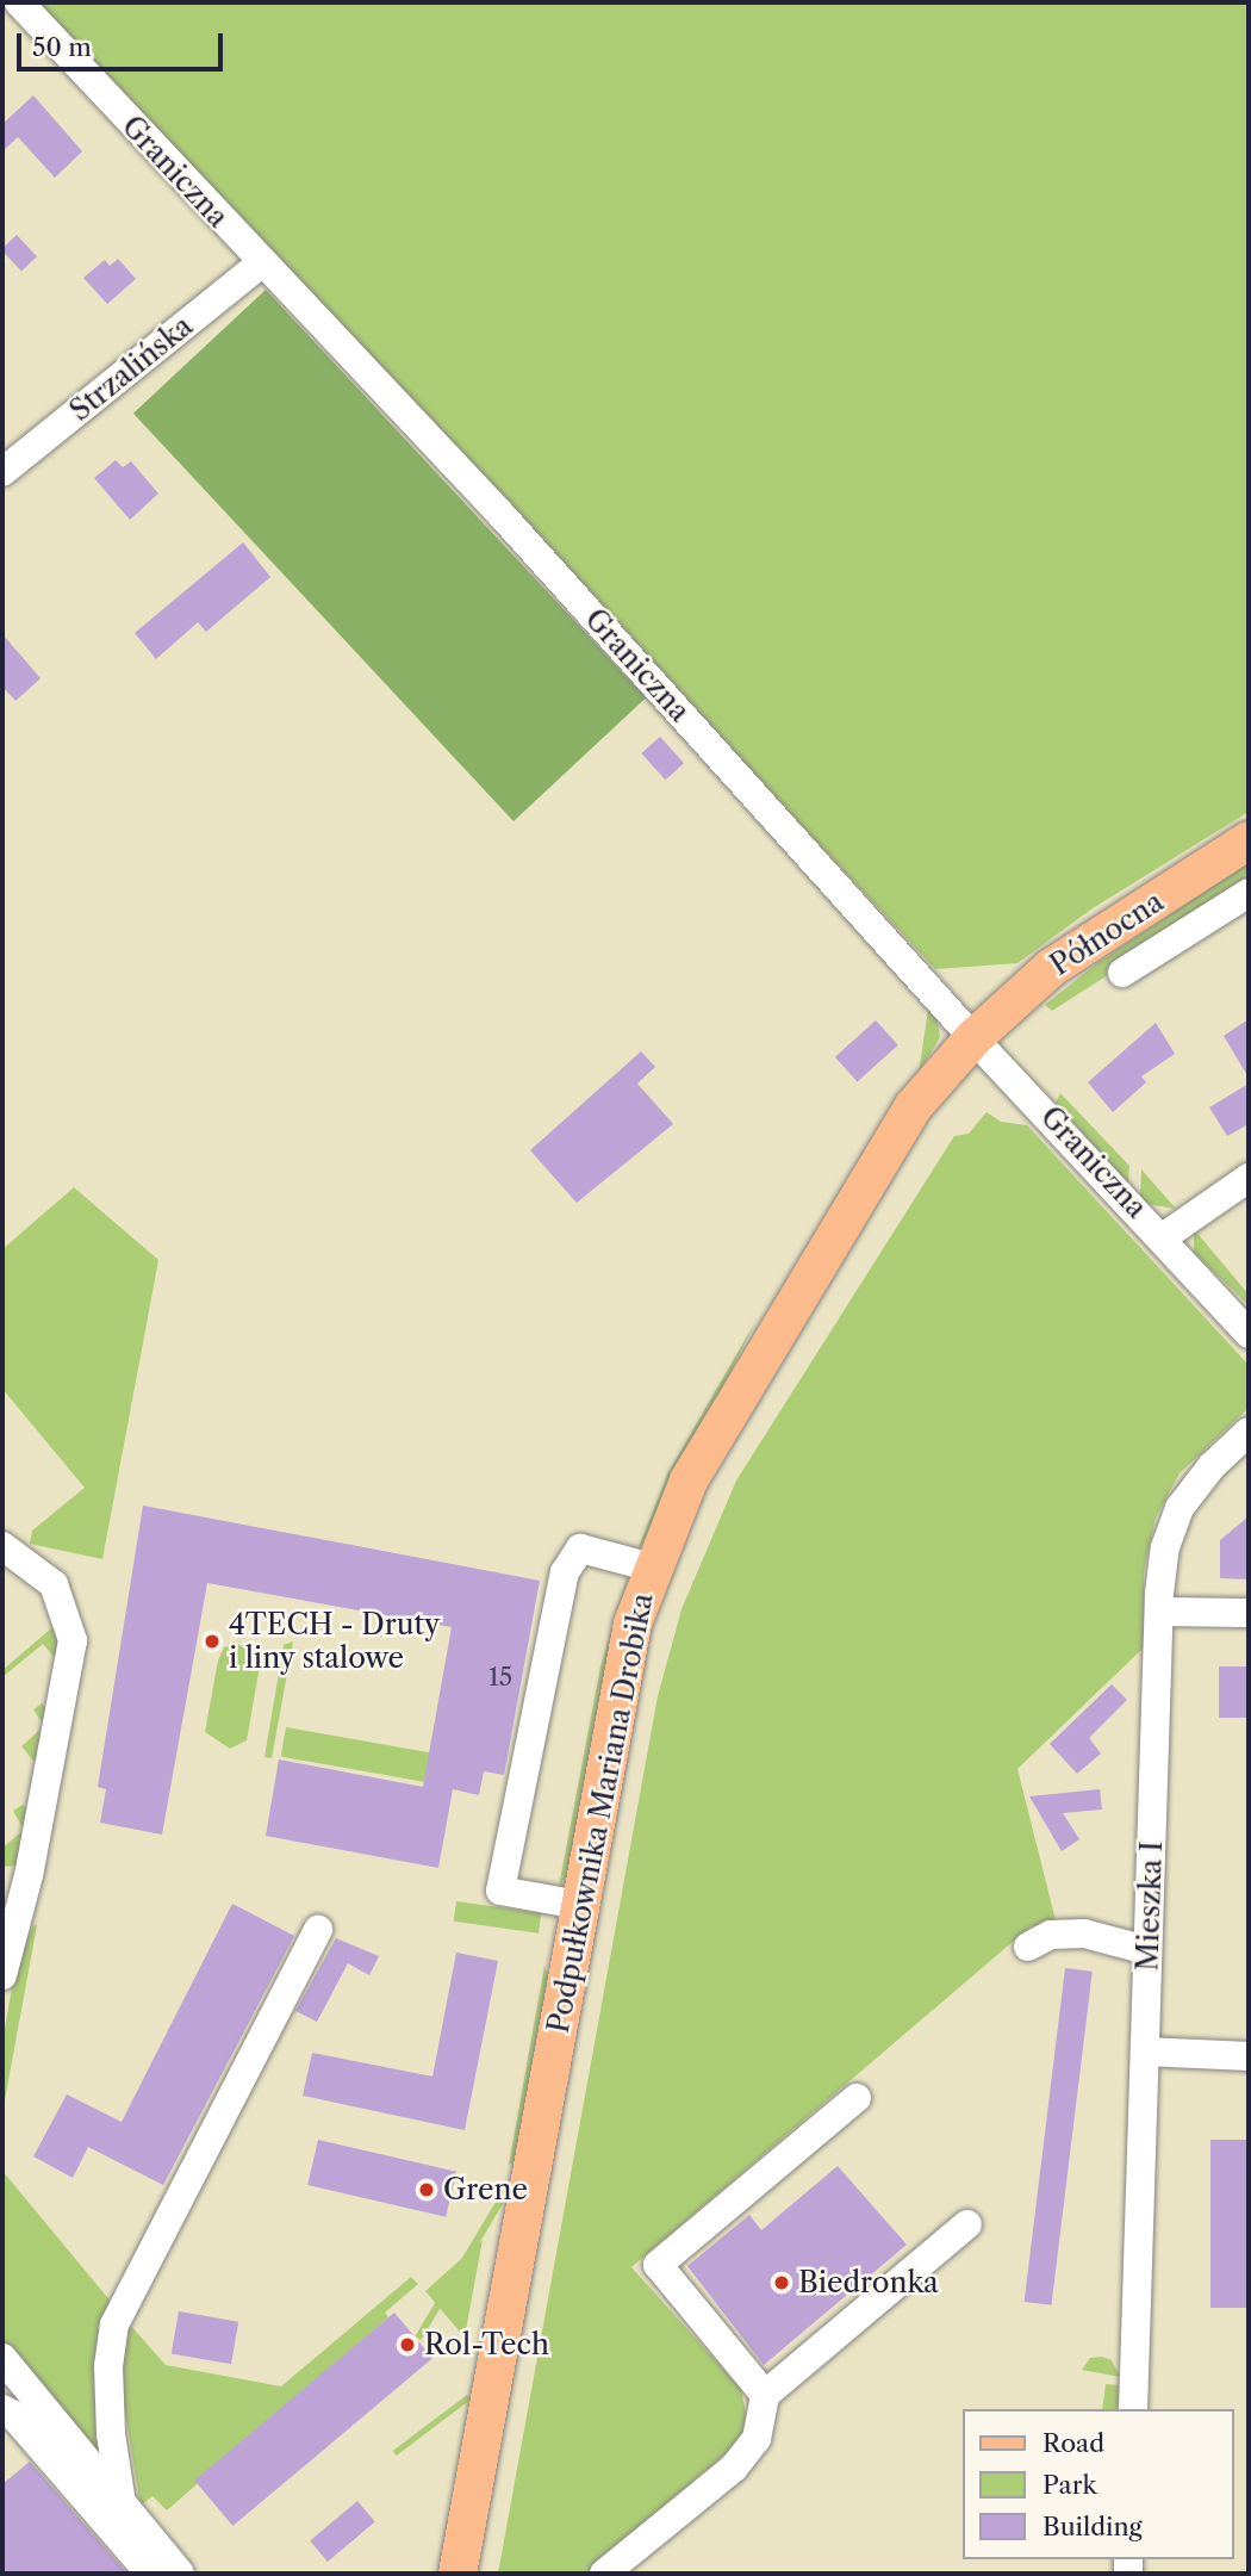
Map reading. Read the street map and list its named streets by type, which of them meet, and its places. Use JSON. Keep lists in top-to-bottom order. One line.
{"streets":{"main road":["Północna","Podpułkownika Mariana Drobika"],"street":["Graniczna","Strzalińska","Mieszka I"]},"crossings":[["Graniczna","Strzalińska"],["Graniczna","Północna"],["Graniczna","Podpułkownika Mariana Drobika"],["Północna","Podpułkownika Mariana Drobika"]],"places":["4TECH - Druty i liny stalowe","Grene","Biedronka","Rol-Tech"],"house_numbers":["15"],"legend":["Road","Park","Building"],"scale_bar":"50 m"}
